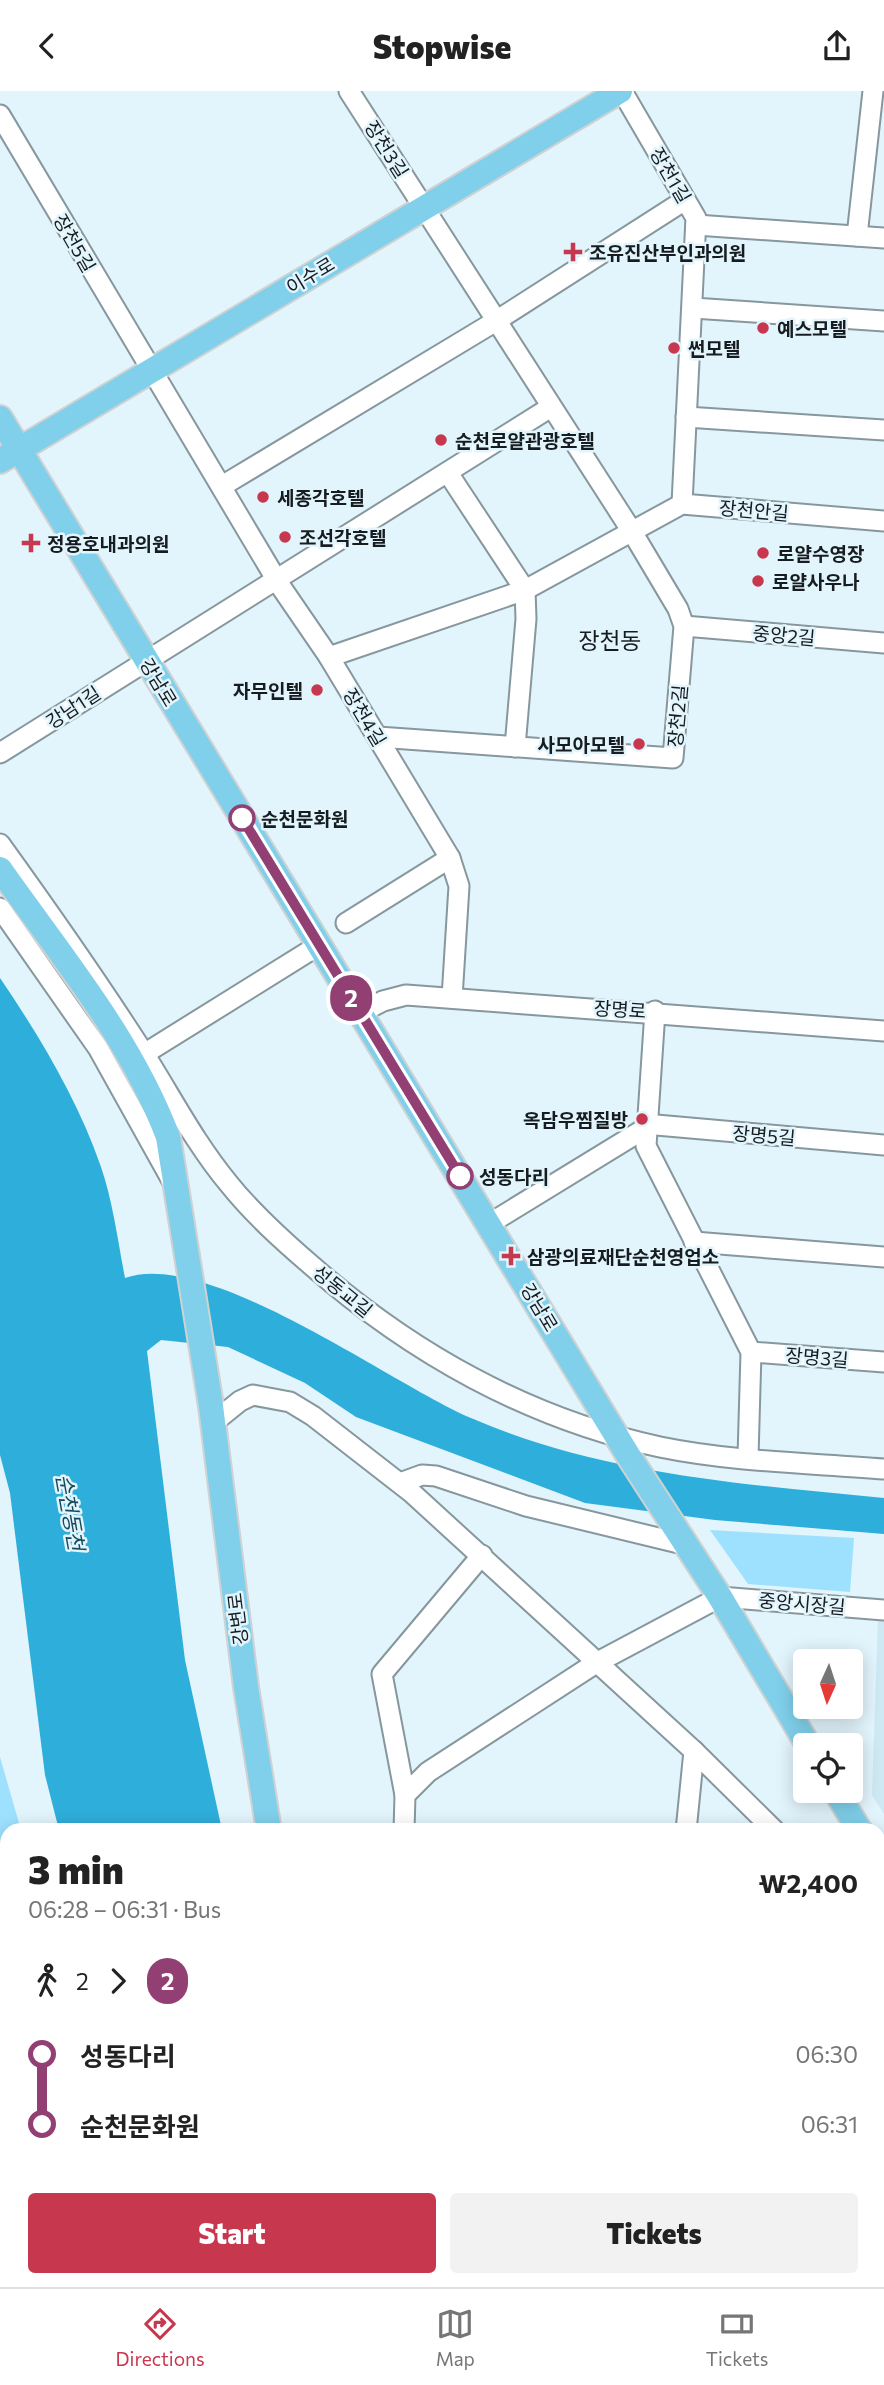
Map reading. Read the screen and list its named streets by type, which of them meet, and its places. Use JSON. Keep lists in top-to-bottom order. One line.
{"streets":{"main road":["이수로","강남로","강변로"],"street":["장천3길","장천1길","장천5길","장천안길","중앙2길","강남1길","장천2길","장천4길","장명로","장명5길","성동교길","장명3길","중앙시장길"]},"crossings":[["장천3길","이수로"],["장천3길","장천2길"],["장천1길","이수로"],["장천1길","장천안길"],["장천5길","이수로"],["장천5길","장천4길"],["이수로","강남로"],["이수로","장천2길"],["이수로","장천4길"],["중앙2길","장천2길"],["강남로","강남1길"],["강남로","장명로"],["강남로","성동교길"],["장천2길","장천4길"],["장천4길","장명로"]],"districts":["장천동"],"water":["순천동천"],"places":{"health":["조유진산부인과의원","정용호내과의원","삼광의료재단순천영업소"],"other":["예스모텔","썬모텔","순천로얄관광호텔","세종각호텔","조선각호텔","로얄수영장","로얄사우나","자무인텔","사모아모텔","순천문화원","옥담우찜질방","성동다리"]},"lines":["bus line 2"],"north":"bottom","page":{"header":"Stopwise","on_map":"2","heading":["3 min","06:28 – 06:31 · Bus","₩2,400"],"legs":["2","2"],"list":[{"name":"성동다리","value":"06:30"},{"name":"순천문화원","value":"06:31"}],"buttons":["Start","Tickets"],"tabs":["Directions","Map","Tickets"]}}
